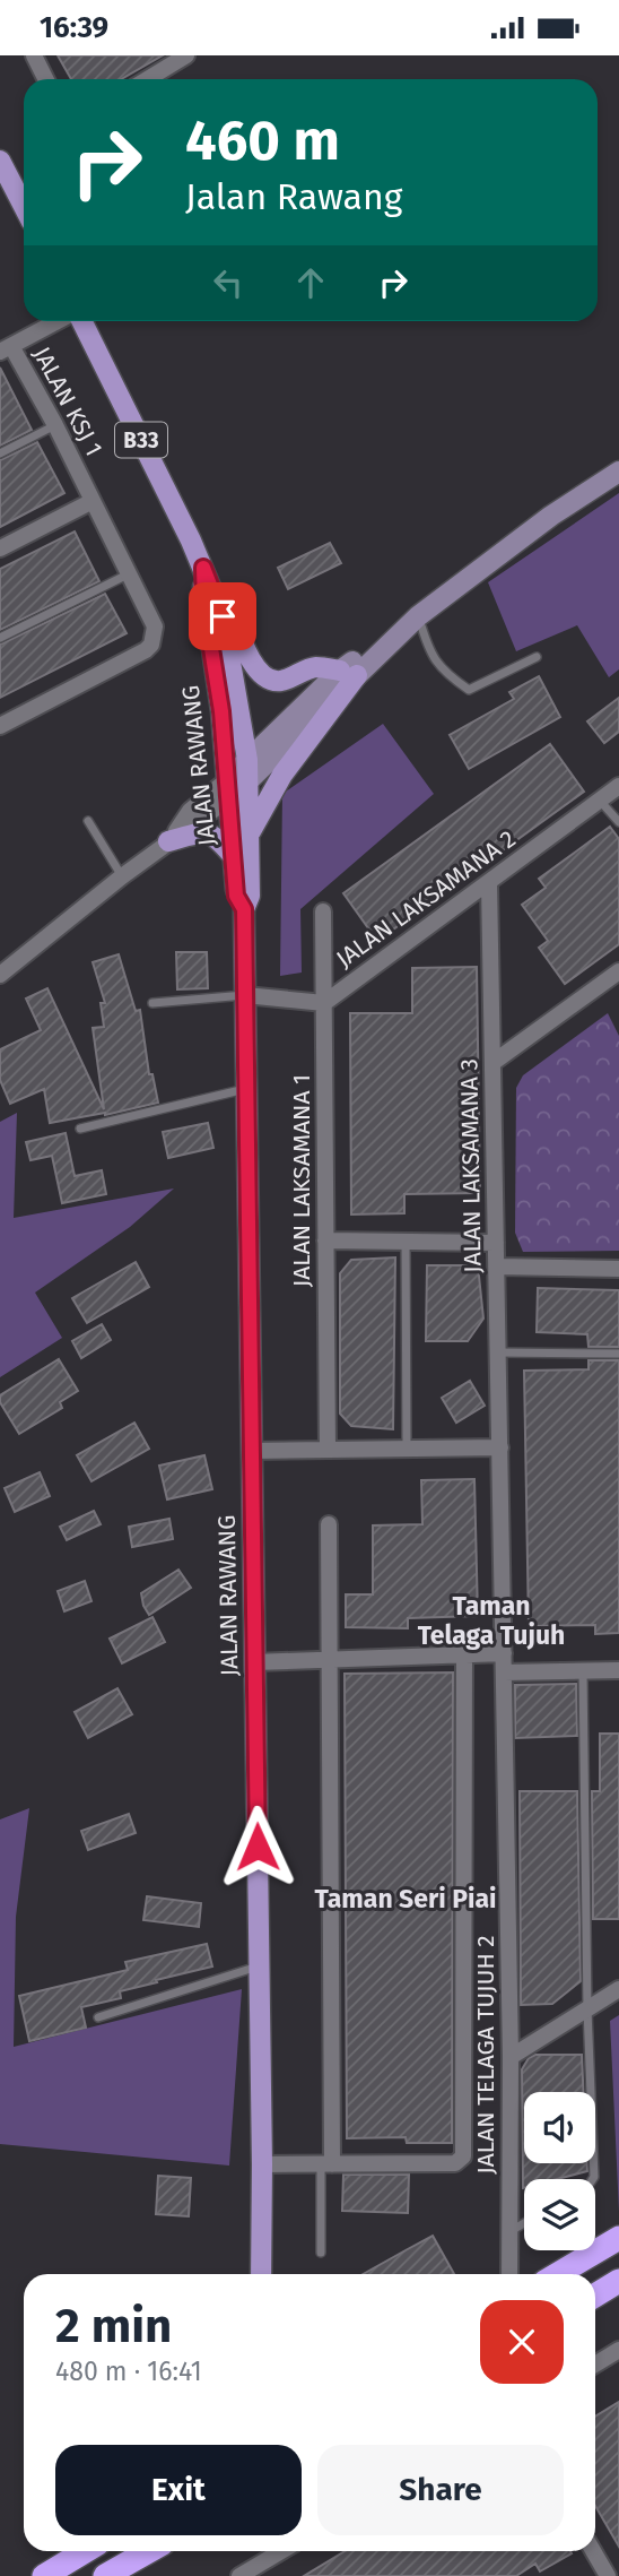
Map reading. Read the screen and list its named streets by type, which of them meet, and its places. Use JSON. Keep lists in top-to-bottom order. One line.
{"streets":{"main road":["B33","JALAN RAWANG"],"street":["JALAN KSJ 1","JALAN LAKSAMANA 2","JALAN LAKSAMANA 3","JALAN LAKSAMANA 1","JALAN TELAGA TUJUH 2"]},"crossings":[["JALAN LAKSAMANA 2","JALAN LAKSAMANA 3"],["JALAN LAKSAMANA 2","JALAN LAKSAMANA 1"],["JALAN LAKSAMANA 3","JALAN TELAGA TUJUH 2"]],"districts":["Taman Telaga Tujuh","Taman Seri Piai"],"page":{"status":"16:39","turn":["460 m","Jalan Rawang"],"heading":["2 min","480 m · 16:41"],"buttons":["Exit","Share"]}}
